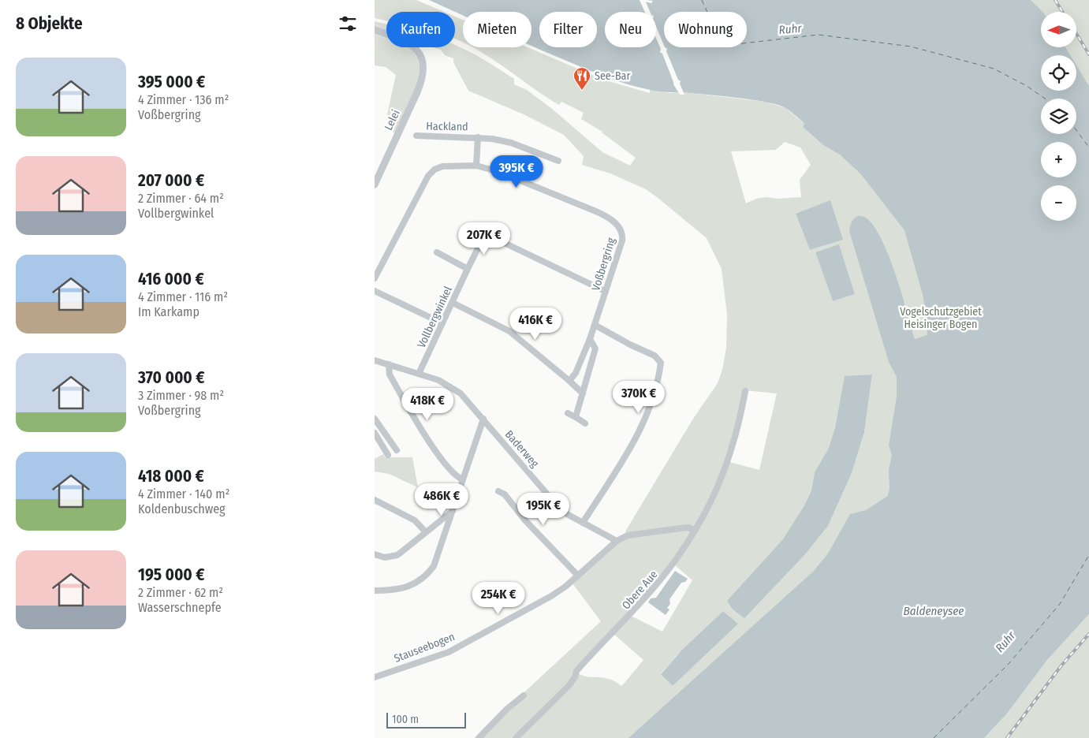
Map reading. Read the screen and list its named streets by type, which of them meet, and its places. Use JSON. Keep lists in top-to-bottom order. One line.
{"streets":{"street":["Lelei","Hackland","Voßbergring","Vollbergwinkel","Baderweg","Obere Aue","Stauseebogen"]},"crossings":[["Hackland","Voßbergring"],["Voßbergring","Vollbergwinkel"],["Vollbergwinkel","Baderweg"],["Baderweg","Stauseebogen"]],"water":["Ruhr","Baldeneysee"],"parks":["Vogelschutzgebiet Heisinger Bogen"],"places":{"restaurant":["See-Bar"]},"scale_bar":"100 m","north":"left","page":{"heading":"8 Objekte","map_buttons":["+","−"],"chip":["Kaufen","Mieten","Filter","Neu","Wohnung"],"list":[{"name":"395 000 €","note":"4 Zimmer · 136 m² · Voßbergring"},{"name":"207 000 €","note":"2 Zimmer · 64 m² · Vollbergwinkel"},{"name":"416 000 €","note":"4 Zimmer · 116 m² · Im Karkamp"},{"name":"370 000 €","note":"3 Zimmer · 98 m² · Voßbergring"},{"name":"418 000 €","note":"4 Zimmer · 140 m² · Koldenbuschweg"},{"name":"195 000 €","note":"2 Zimmer · 62 m² · Wasserschnepfe"}],"price":["395K €","207K €","416K €","370K €","418K €","486K €","195K €","254K €"],"scale":"100 m"}}
